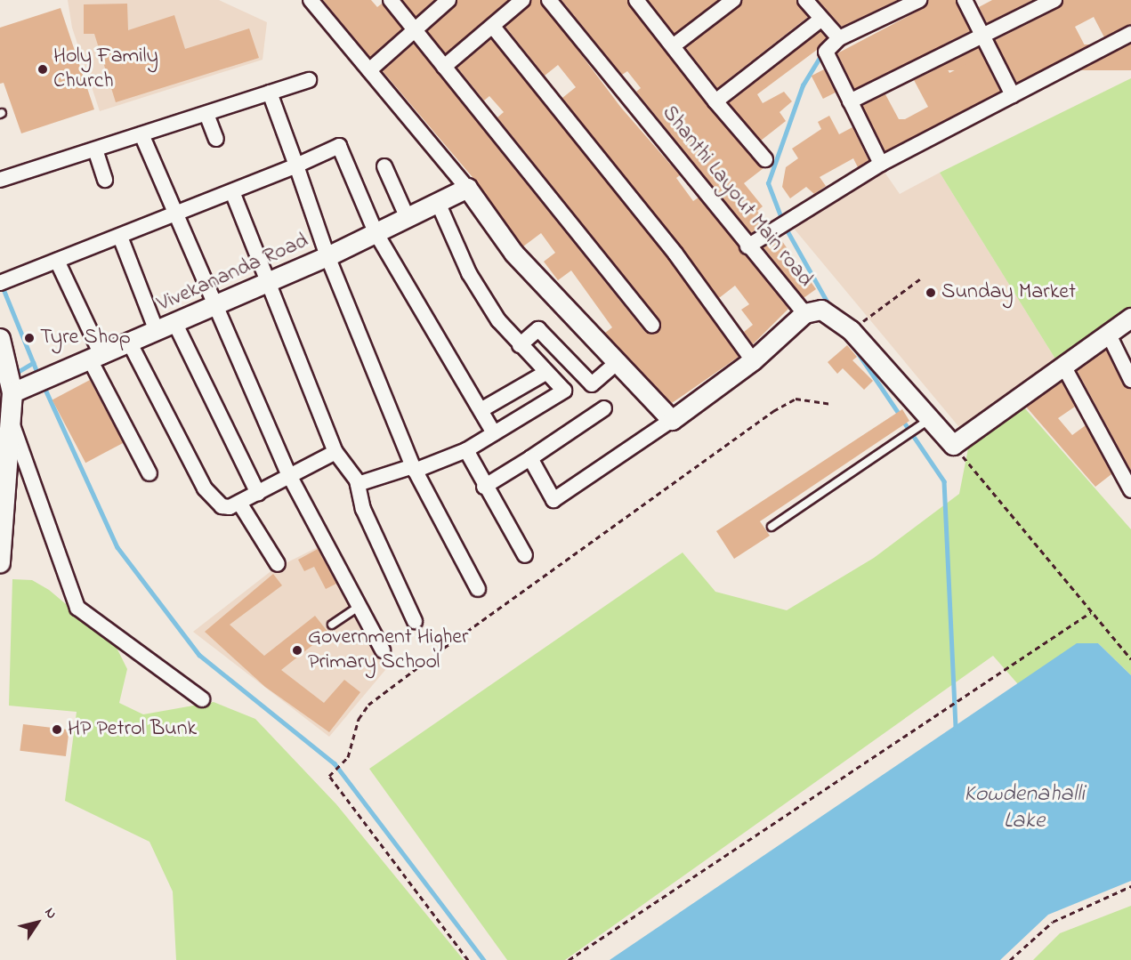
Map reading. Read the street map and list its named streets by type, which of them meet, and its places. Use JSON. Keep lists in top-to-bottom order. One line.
{"streets":{"street":["Shanthi Layout Main road","Vivekananda Road"]},"water":["Kowdenahalli Lake"],"places":["Holy Family Church","Sunday Market","Tyre Shop","Government Higher Primary School","HP Petrol Bunk"],"north":"top right"}
